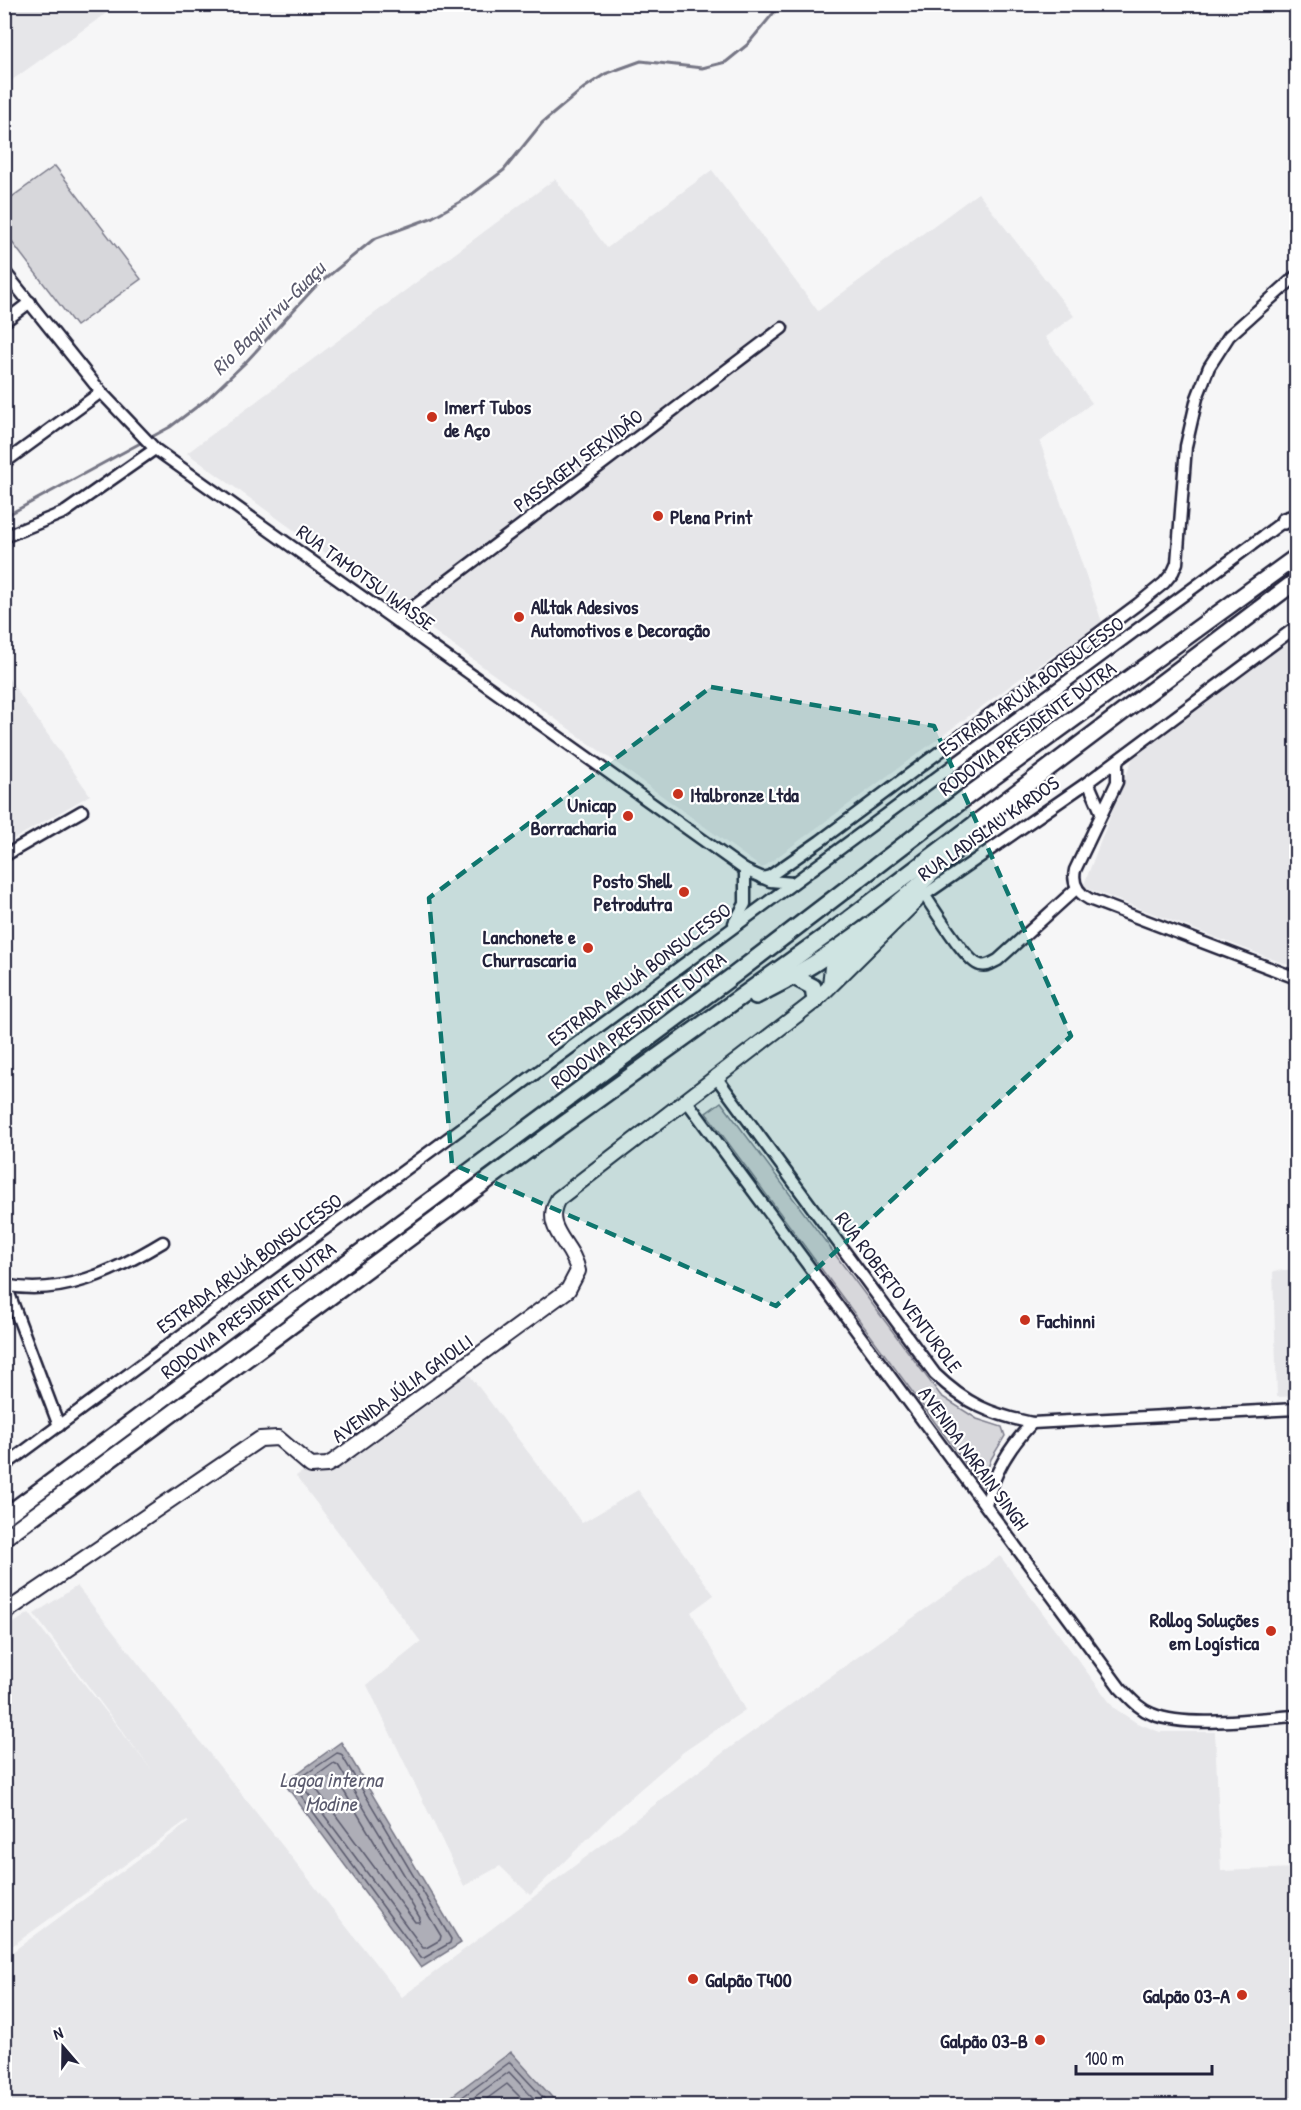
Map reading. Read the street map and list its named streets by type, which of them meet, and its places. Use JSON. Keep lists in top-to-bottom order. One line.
{"streets":{"highway":["RODOVIA PRESIDENTE DUTRA"],"main road":["AVENIDA JÚLIA GAIOLLI"],"street":["PASSAGEM SERVIDÃO","RUA TAMOTSU IWASSE","ESTRADA ARUJÁ BONSUCESSO","RUA LADISLAU KARDOS","RUA ROBERTO VENTUROLE","AVENIDA NARAIN SINGH"]},"crossings":[["PASSAGEM SERVIDÃO","RUA TAMOTSU IWASSE"],["RUA TAMOTSU IWASSE","ESTRADA ARUJÁ BONSUCESSO"],["RUA ROBERTO VENTUROLE","AVENIDA JÚLIA GAIOLLI"],["AVENIDA JÚLIA GAIOLLI","AVENIDA NARAIN SINGH"]],"water":["Rio Baquirivu-Guaçu","Lagoa interna Modine"],"places":["Imerf Tubos de Aço","Plena Print","Alltak Adesivos Automotivos e Decoração","Italbronze Ltda","Unicap Borracharia","Posto Shell Petrodutra","Lanchonete e Churrascaria","Fachinni","Rollog Soluções em Logística","Galpão T400","Galpão 03-A","Galpão 03-B"],"scale_bar":"100 m","north":"top"}
